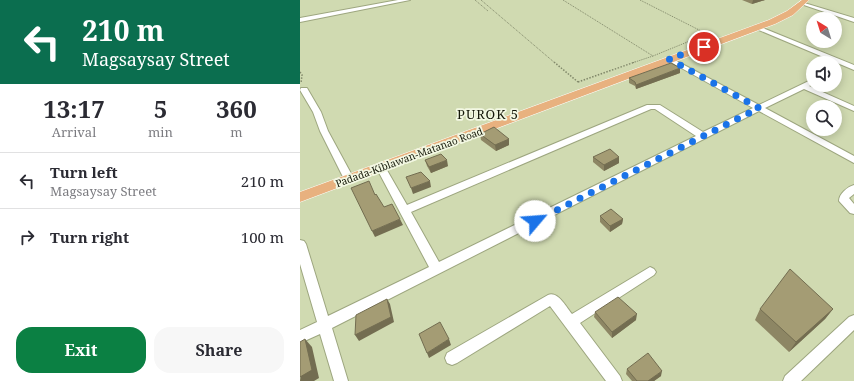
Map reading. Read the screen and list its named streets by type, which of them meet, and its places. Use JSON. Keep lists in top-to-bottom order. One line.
{"streets":{"main road":["Padada-Kiblawan-Matanao Road"]},"districts":["PUROK 5"],"north":"top left","page":{"turn":["210 m","Magsaysay Street"],"eta":["13:17","Arrival","5","min","360","m"],"list":[{"name":"Turn left","note":"Magsaysay Street","value":"210 m"},{"name":"Turn right","value":"100 m"}],"buttons":["Exit","Share"]}}
